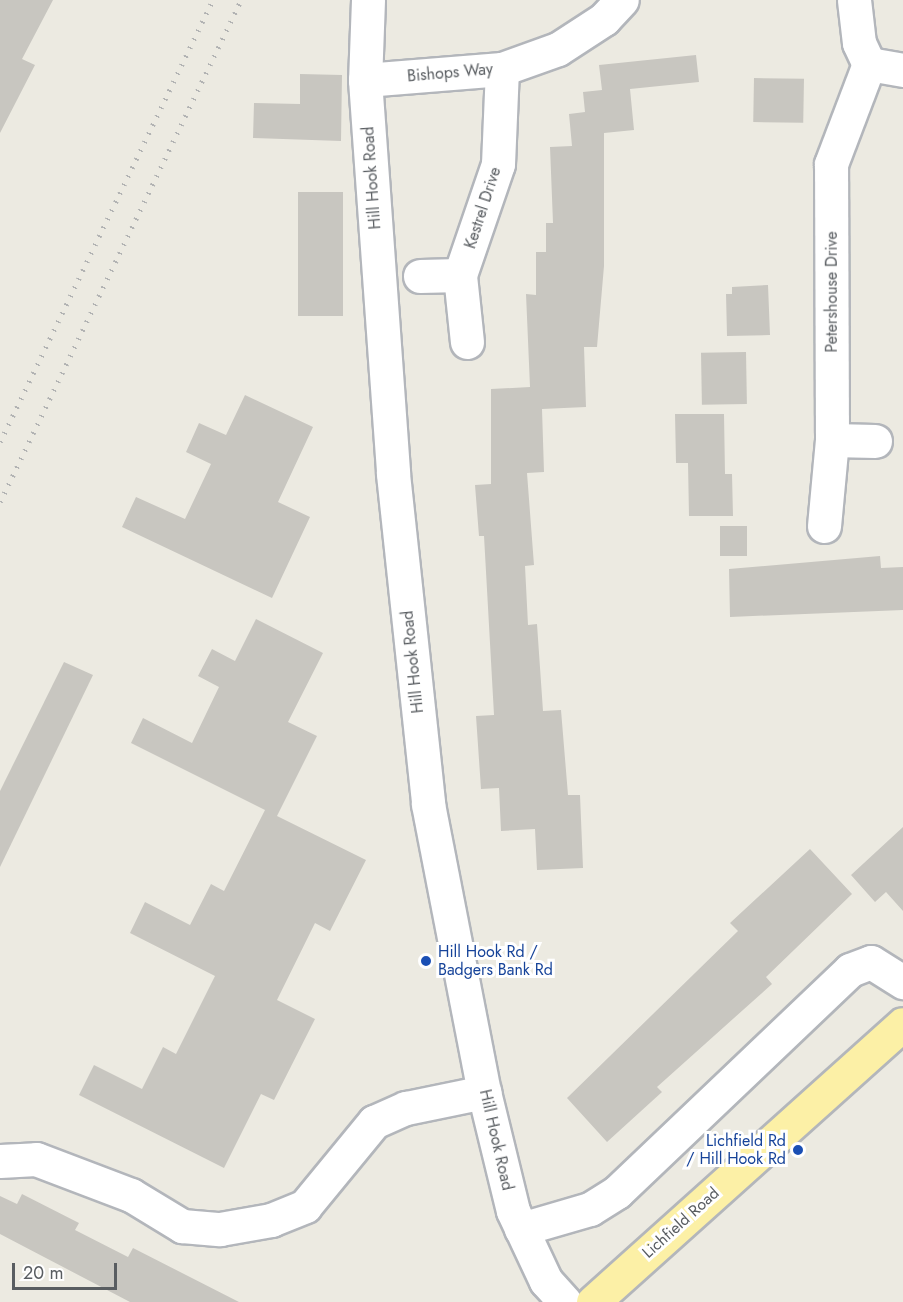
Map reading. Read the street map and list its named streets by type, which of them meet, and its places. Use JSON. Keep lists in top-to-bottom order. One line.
{"streets":{"main road":["Lichfield Road"],"street":["Bishops Way","Hill Hook Road","Kestrel Drive","Petershouse Drive"]},"crossings":[["Bishops Way","Hill Hook Road"],["Bishops Way","Kestrel Drive"]],"places":["Hill Hook Rd / Badgers Bank Rd","Lichfield Rd / Hill Hook Rd"],"scale_bar":"20 m"}
